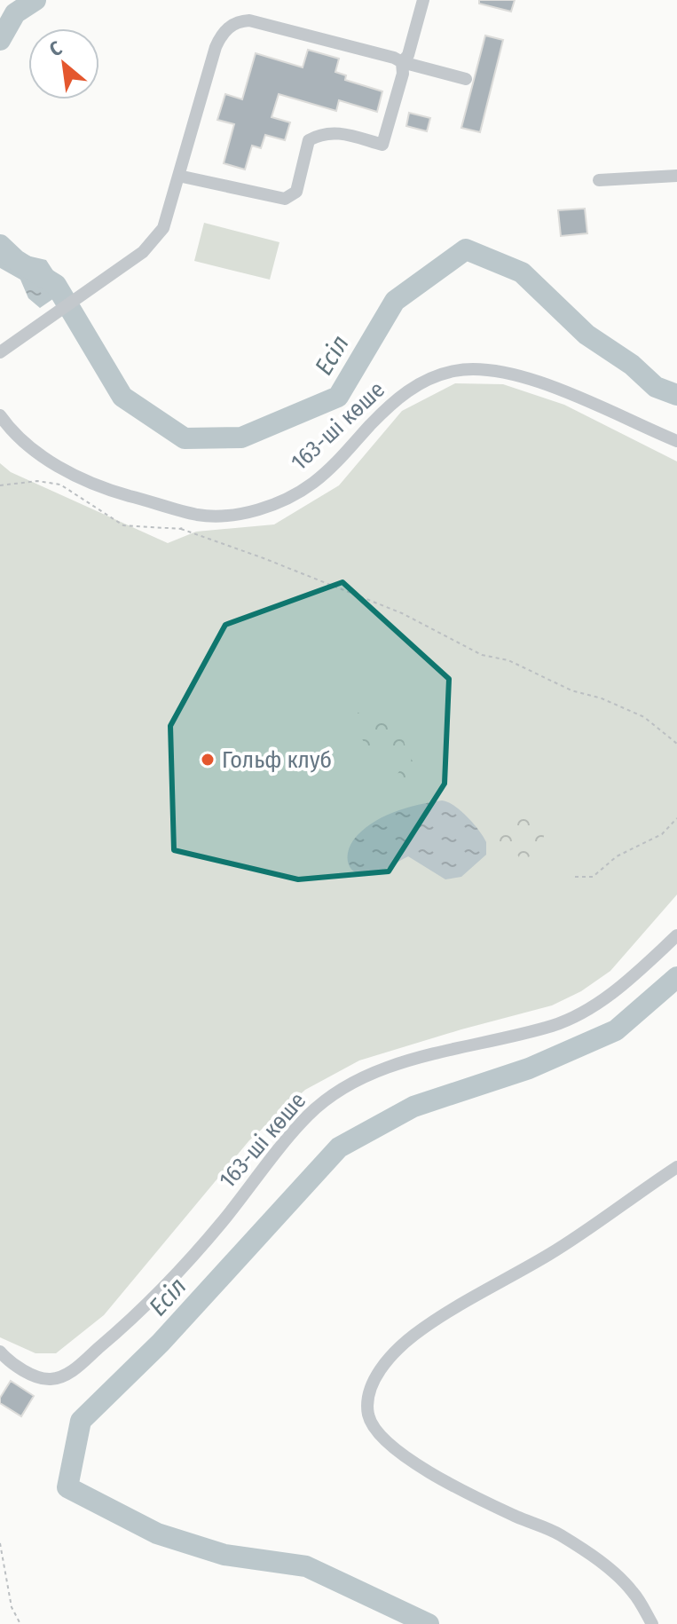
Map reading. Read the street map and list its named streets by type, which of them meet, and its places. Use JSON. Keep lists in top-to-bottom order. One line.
{"streets":{"street":["163-ші көше"]},"water":["Есіл"],"places":["Гольф клуб"],"north":"top left"}
